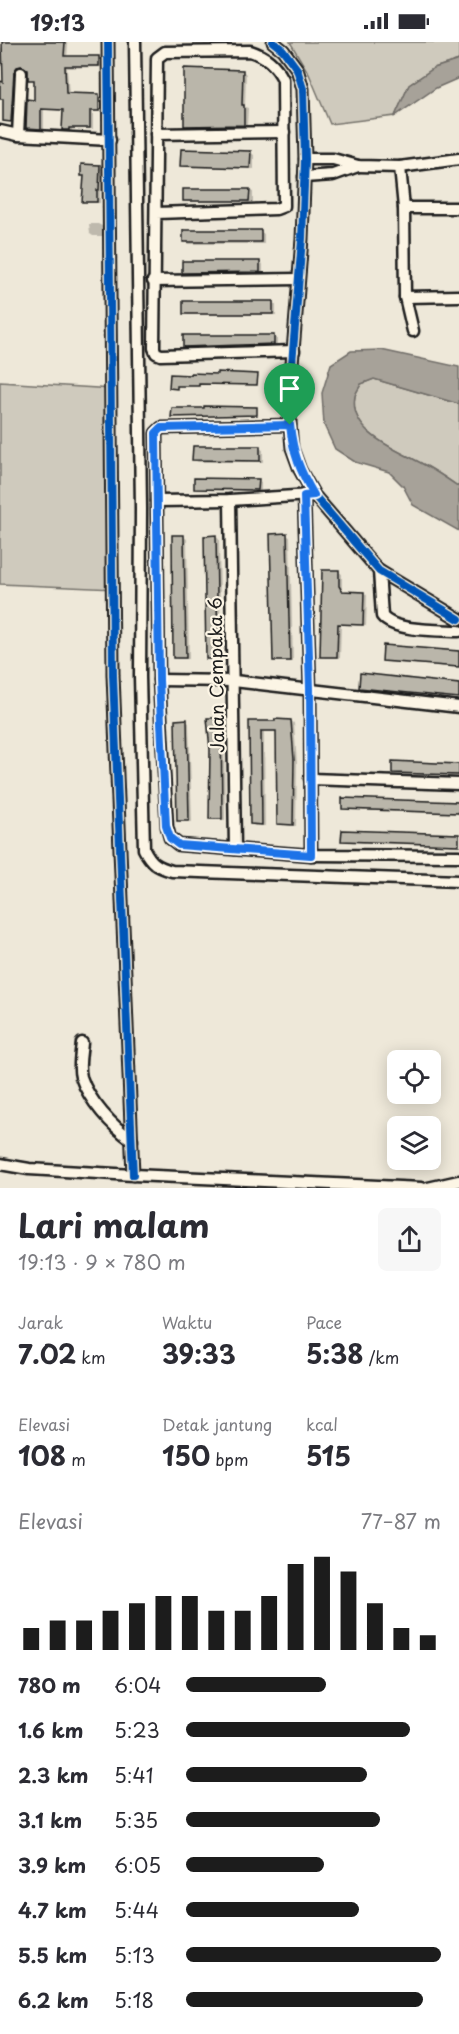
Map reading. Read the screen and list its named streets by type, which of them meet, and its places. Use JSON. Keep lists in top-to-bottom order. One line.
{"streets":{"street":["Jalan Cempaka 6"]},"page":{"status":"19:13","heading":["Lari malam","19:13 · 9 × 780 m"],"stats":[["Jarak","7.02 km"],["Waktu","39:33"],["Pace","5:38 /km"],["Elevasi","108 m"],["Detak jantung","150 bpm"],["kcal","515"]],"chart":["Elevasi","77–87 m"],"list":[{"name":"780 m","note":"6:04"},{"name":"1.6 km","note":"5:23"},{"name":"2.3 km","note":"5:41"},{"name":"3.1 km","note":"5:35"},{"name":"3.9 km","note":"6:05"},{"name":"4.7 km","note":"5:44"},{"name":"5.5 km","note":"5:13"},{"name":"6.2 km","note":"5:18"}]}}
